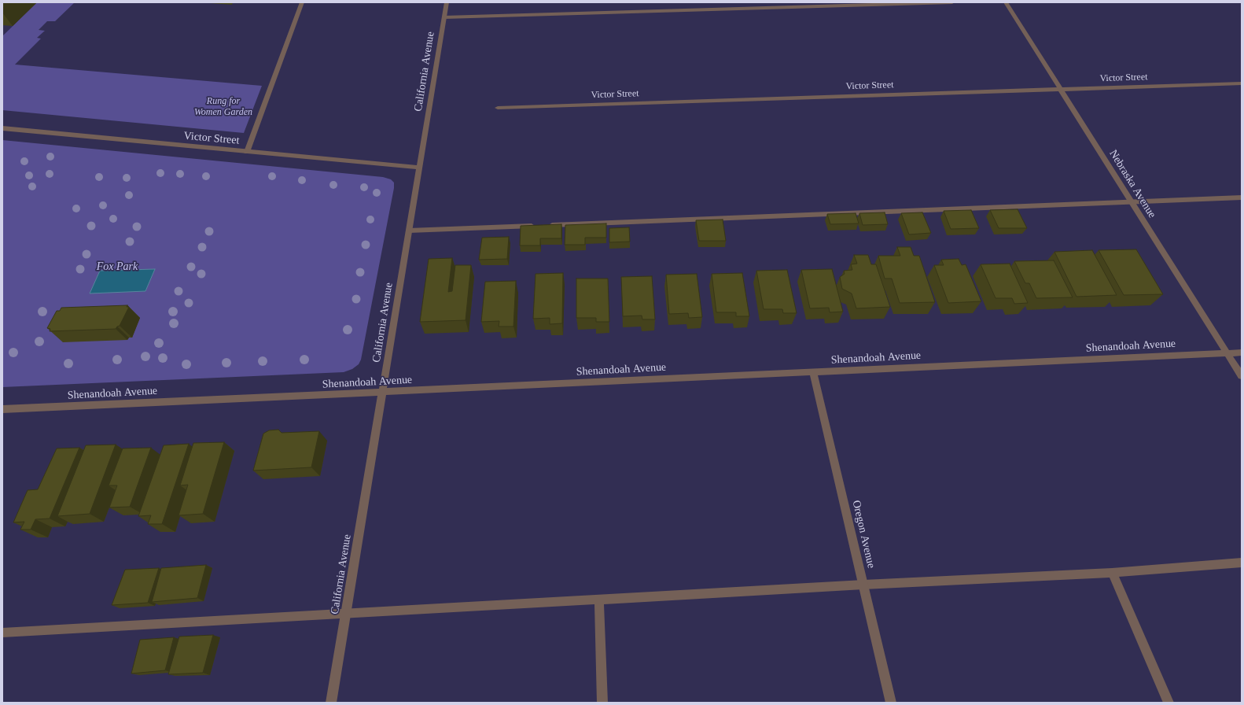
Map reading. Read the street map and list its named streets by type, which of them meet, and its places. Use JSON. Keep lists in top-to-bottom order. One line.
{"streets":{"street":["California Avenue","Victor Street","Nebraska Avenue","Shenandoah Avenue","Oregon Avenue"]},"crossings":[["California Avenue","Victor Street"],["California Avenue","Shenandoah Avenue"],["Victor Street","Nebraska Avenue"],["Nebraska Avenue","Shenandoah Avenue"],["Shenandoah Avenue","Oregon Avenue"]],"parks":["Rung for Women Garden","Fox Park"]}
